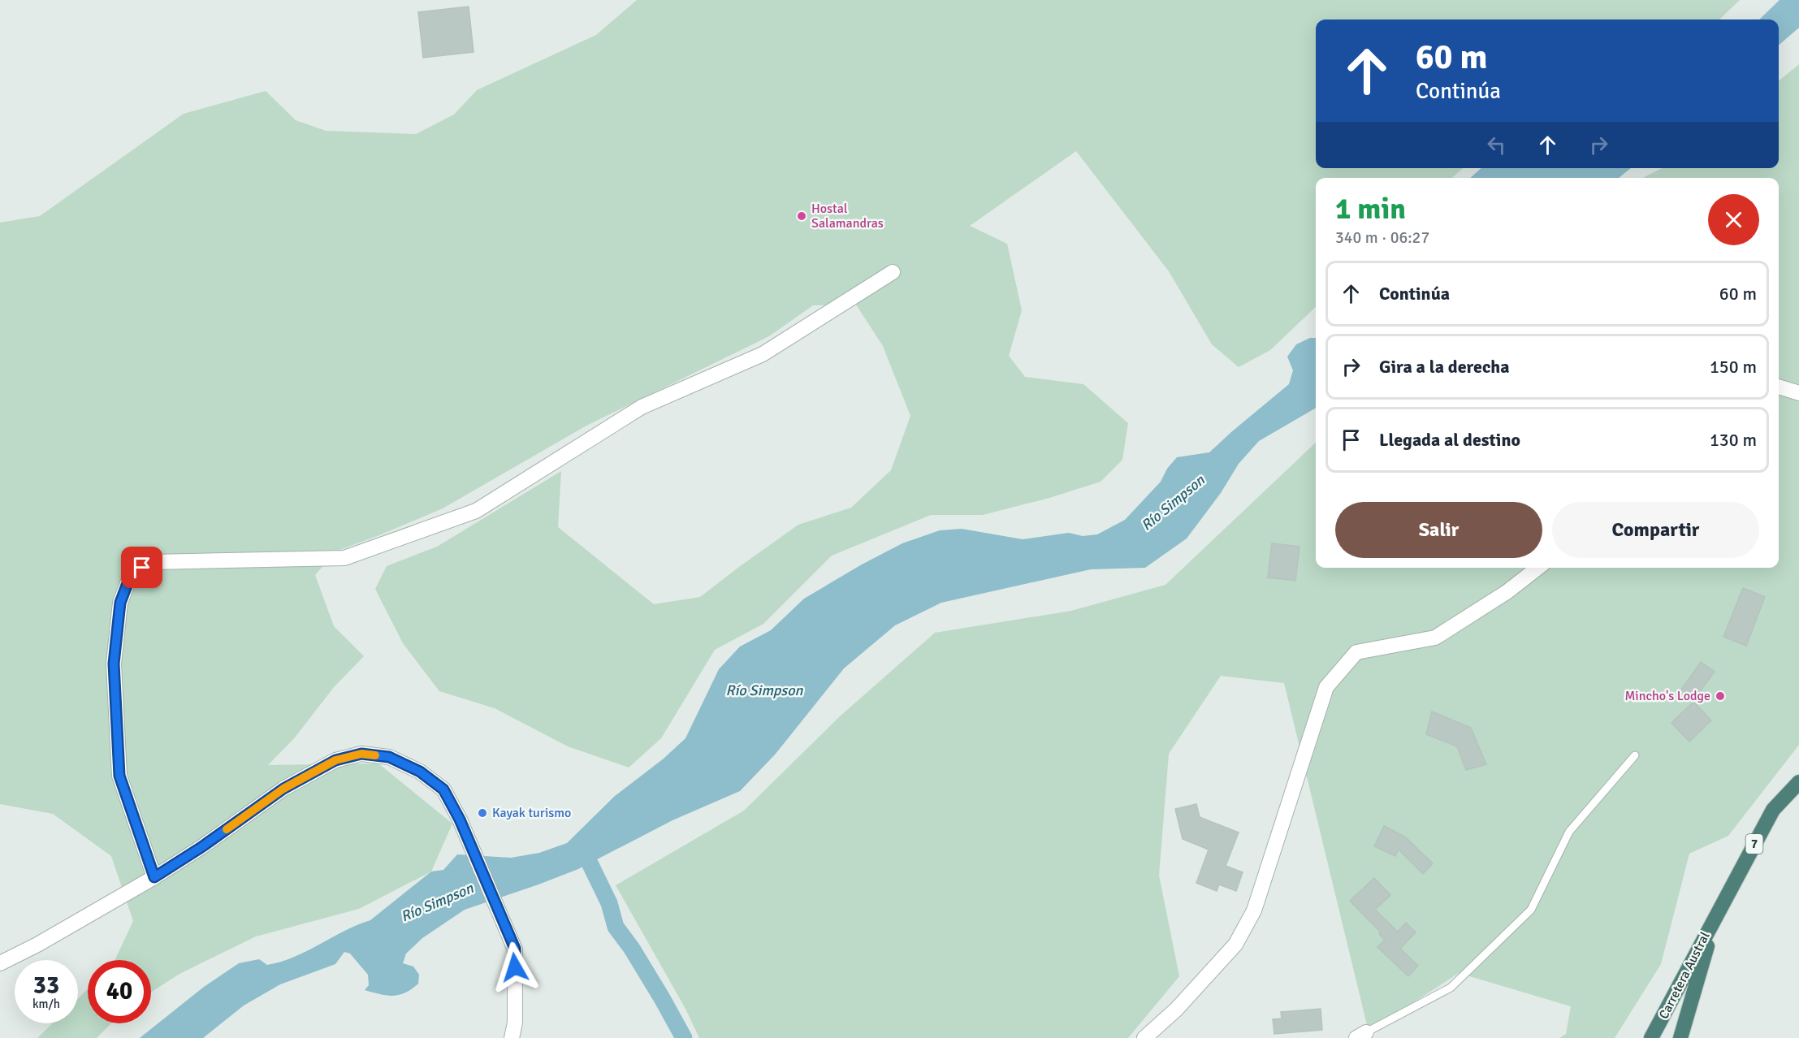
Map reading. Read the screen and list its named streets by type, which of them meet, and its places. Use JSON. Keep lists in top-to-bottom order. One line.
{"streets":{"highway":["7","Carretera Austral"]},"water":["Río Simpson"],"places":["Hostal Salamandras","Mincho's Lodge","Kayak turismo"],"page":{"turn":["60 m","Continúa"],"heading":["1 min","340 m · 06:27"],"list":[{"name":"Continúa","value":"60 m"},{"name":"Gira a la derecha","value":"150 m"},{"name":"Llegada al destino","value":"130 m"}],"buttons":["Salir","Compartir"],"speed":"33 km/h","limit":"40"}}
